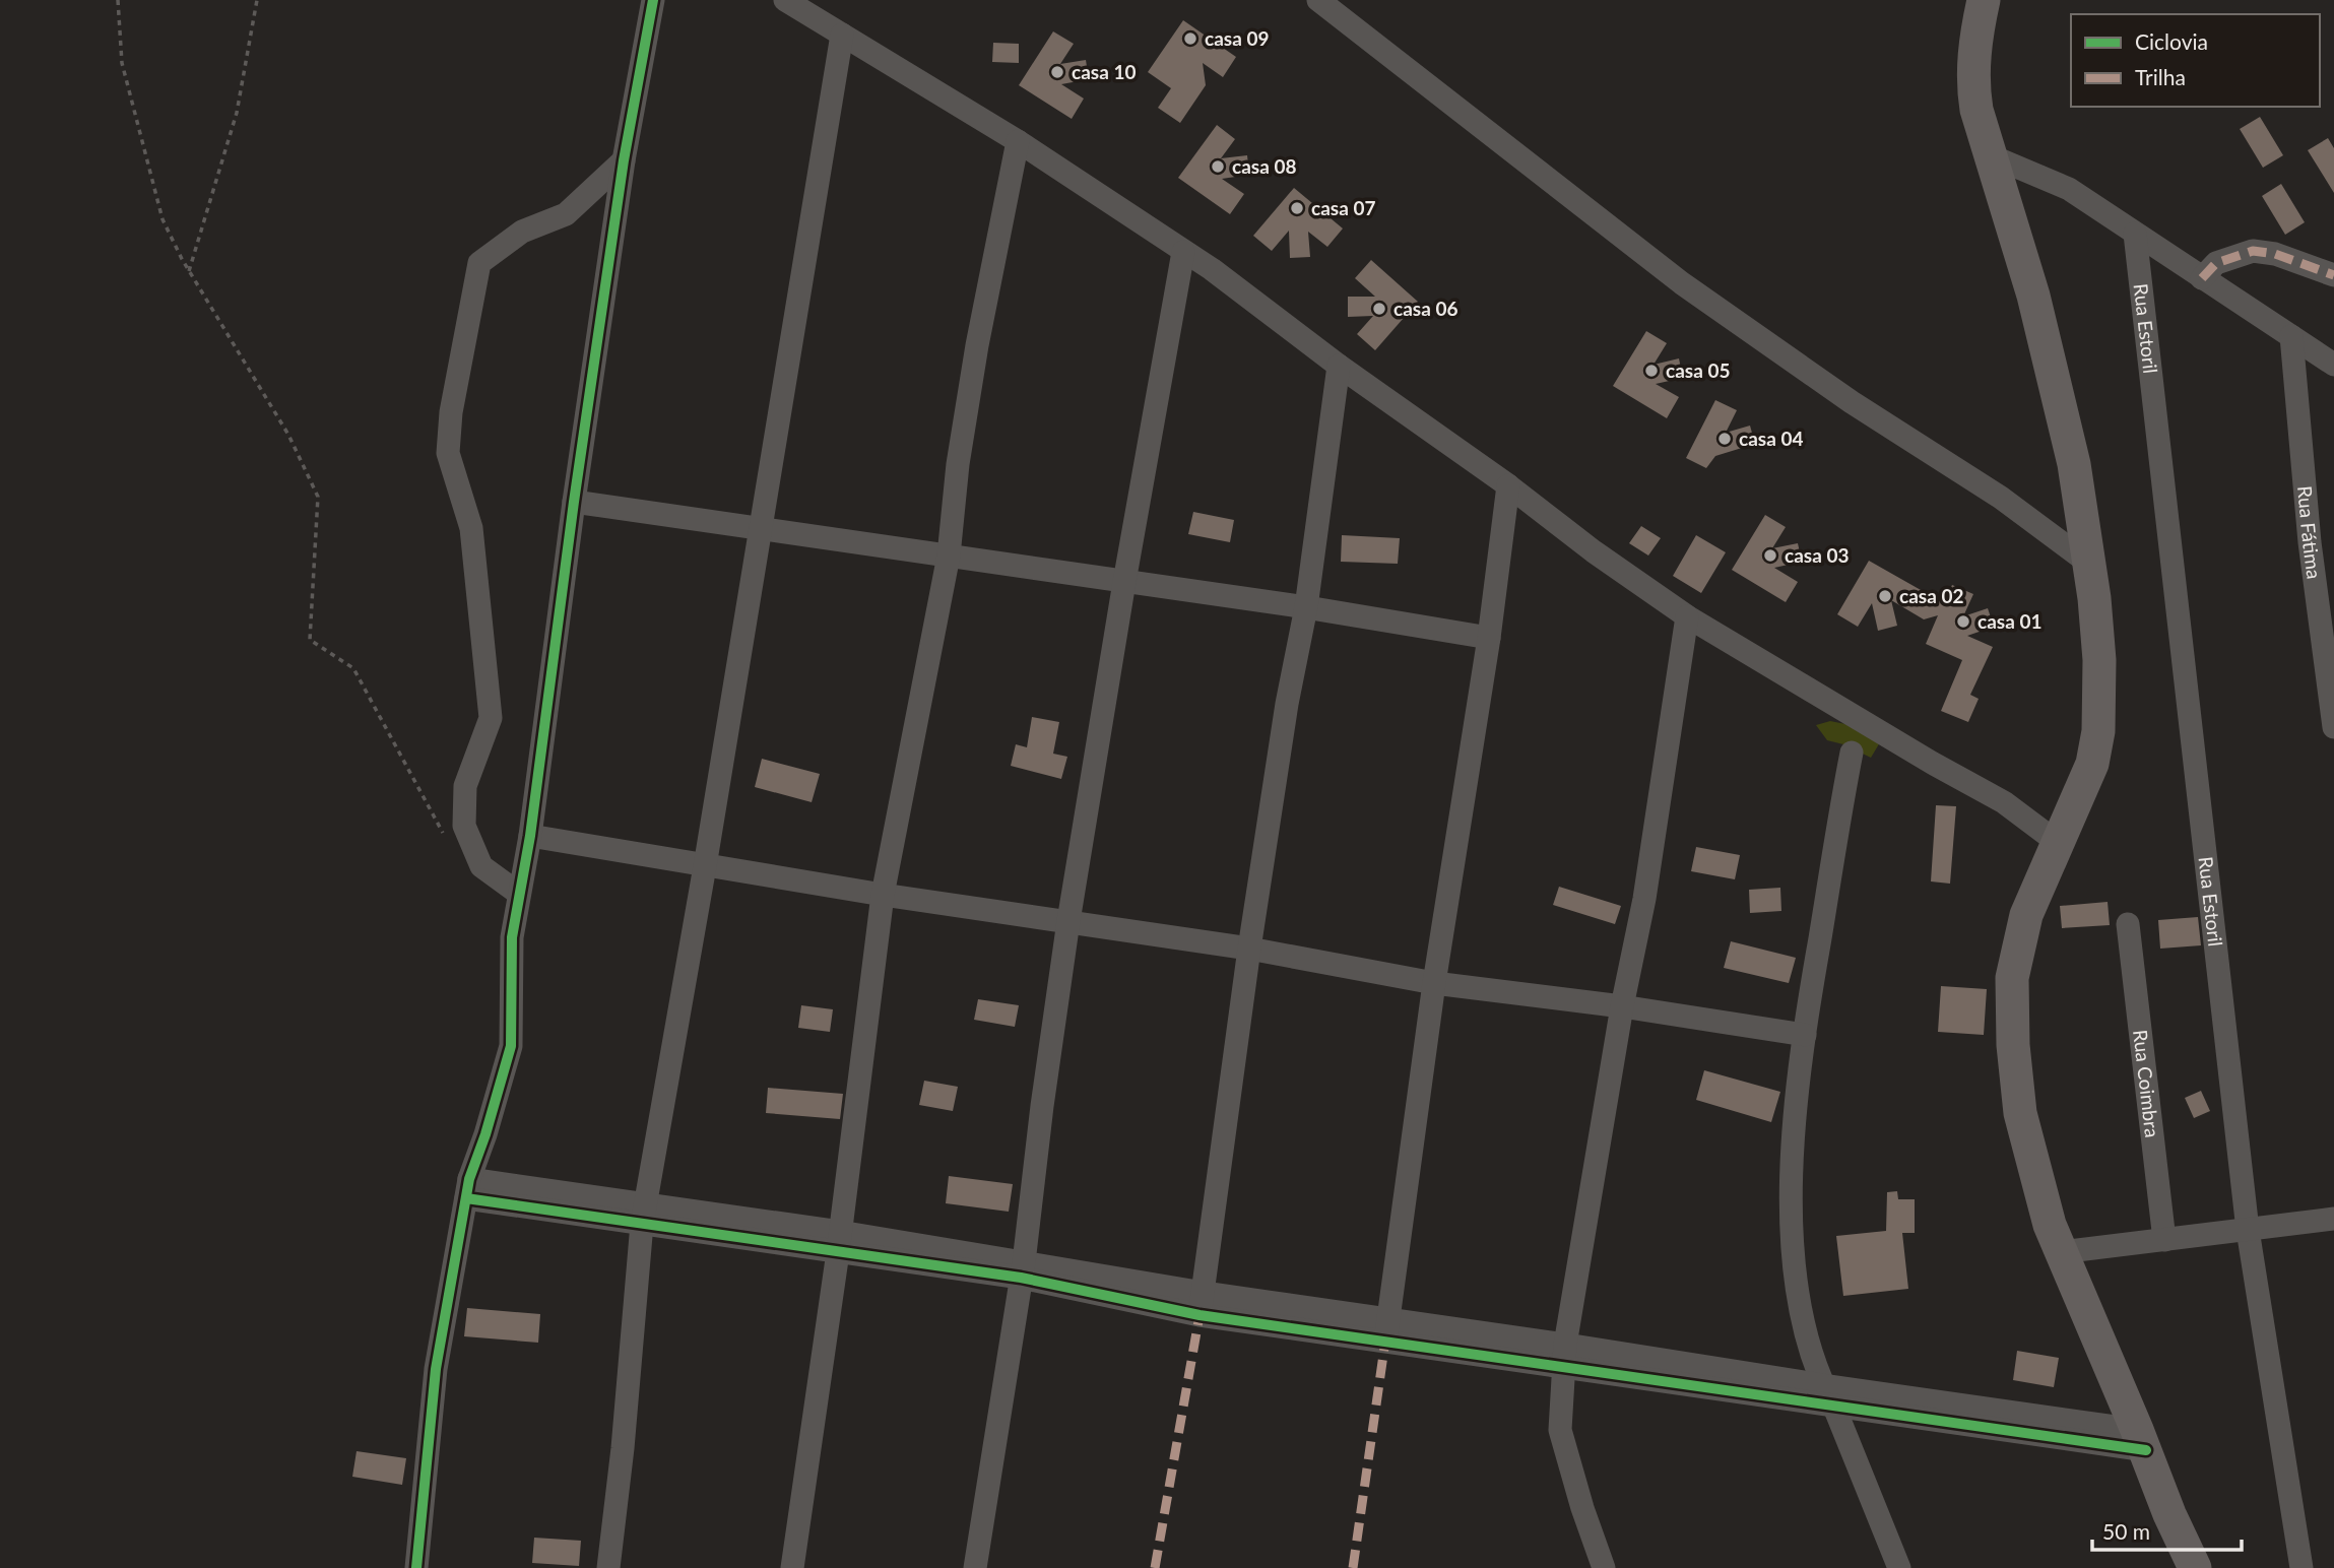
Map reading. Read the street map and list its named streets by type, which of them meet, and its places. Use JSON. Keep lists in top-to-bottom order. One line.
{"streets":{"street":["Rua Estoril","Rua Fátima","Rua Coimbra"]},"places":["casa 09","casa 10","casa 08","casa 07","casa 06","casa 05","casa 04","casa 03","casa 02","casa 01"],"legend":["Ciclovia","Trilha"],"scale_bar":"50 m"}
